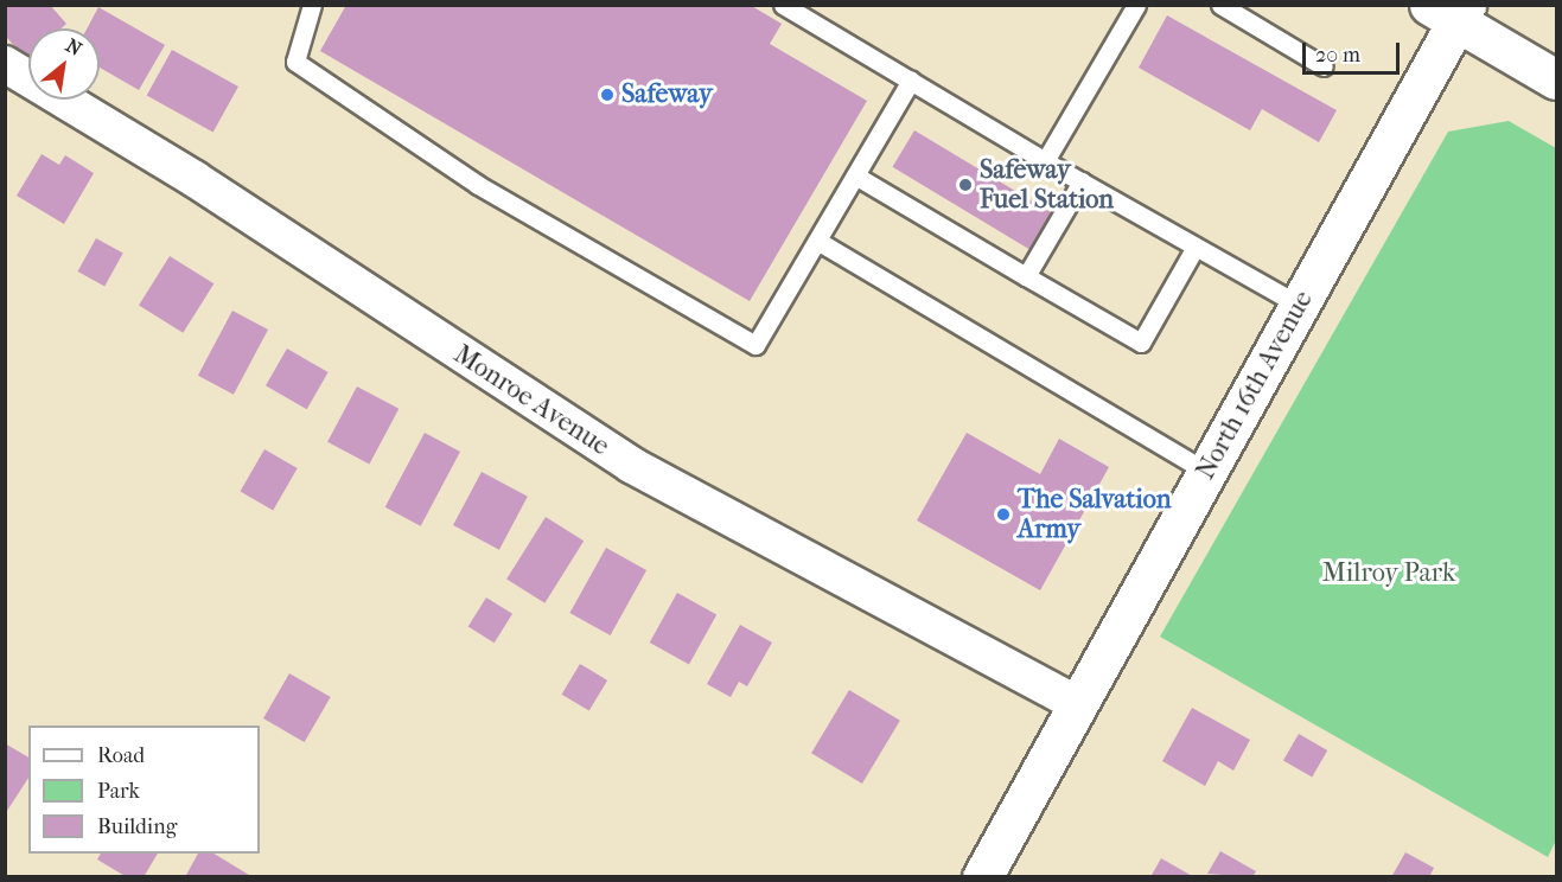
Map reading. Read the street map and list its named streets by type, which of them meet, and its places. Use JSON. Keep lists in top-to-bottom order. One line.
{"streets":{"main road":["North 16th Avenue"],"street":["Monroe Avenue"]},"crossings":[["North 16th Avenue","Monroe Avenue"]],"parks":["Milroy Park"],"places":["Safeway","Safeway Fuel Station","The Salvation Army"],"legend":["Road","Park","Building"],"scale_bar":"20 m","north":"top right"}
